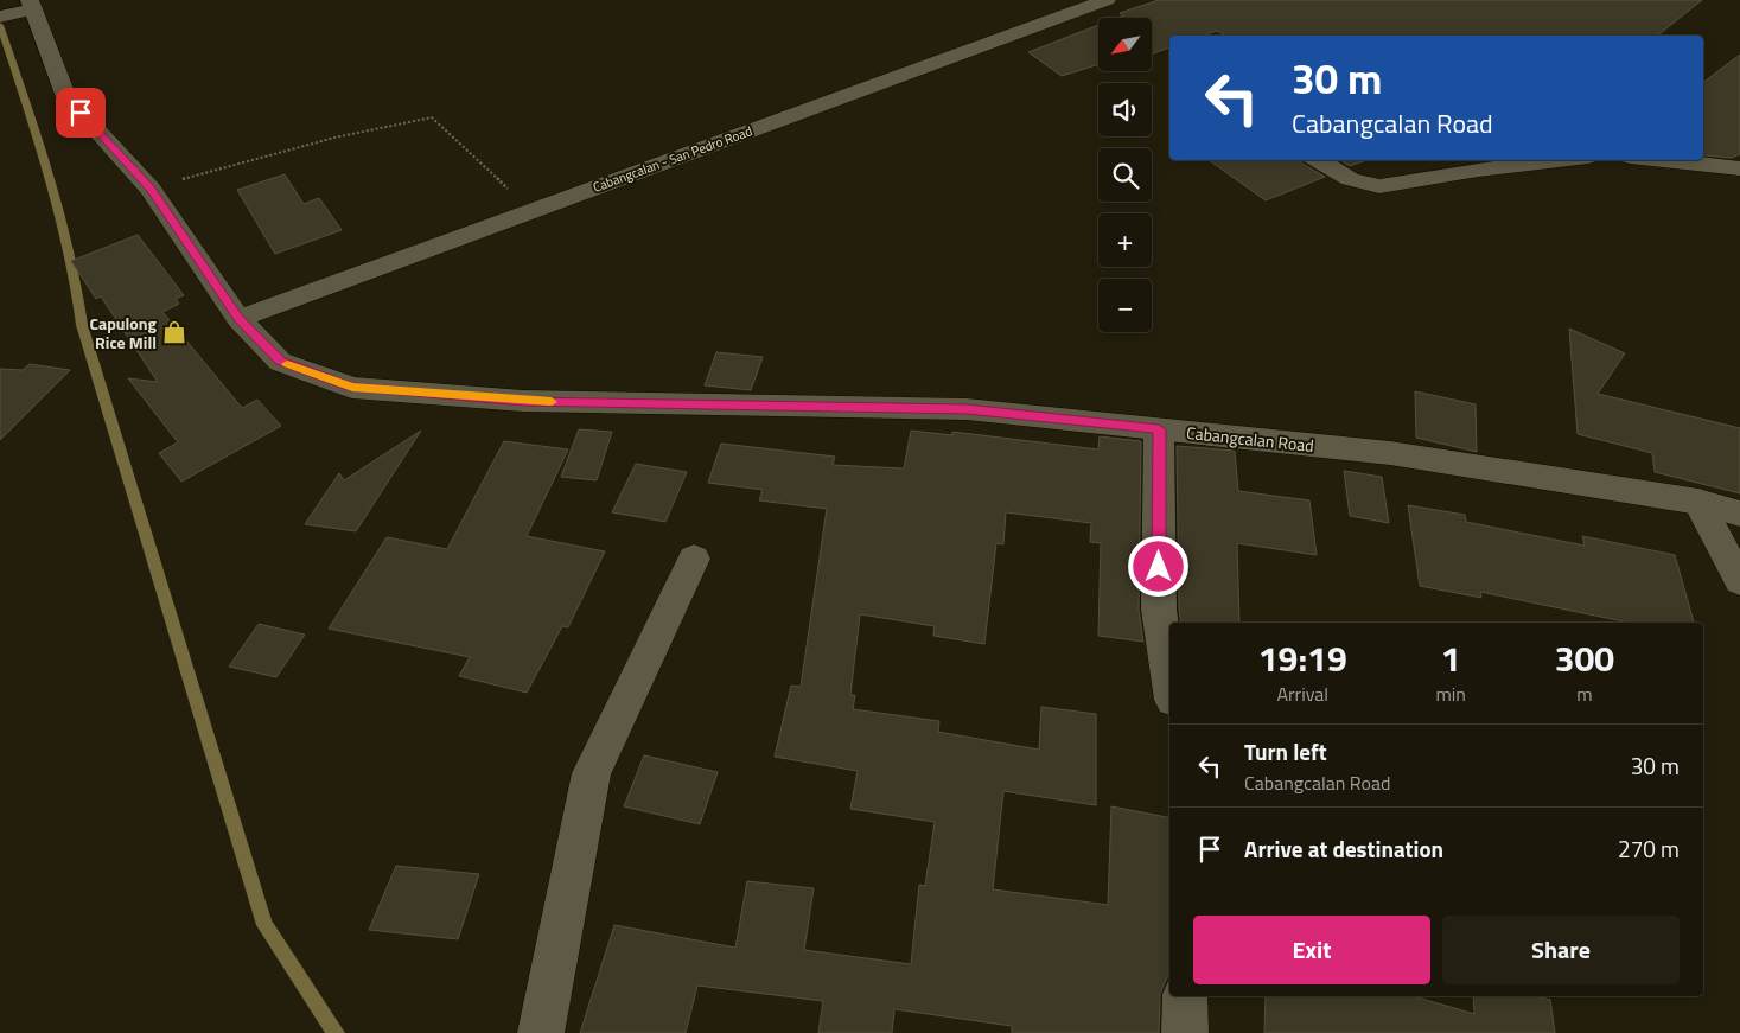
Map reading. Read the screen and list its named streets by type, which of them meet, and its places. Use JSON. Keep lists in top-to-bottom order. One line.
{"streets":{"street":["Cabangcalan - San Pedro Road","Cabangcalan Road"]},"crossings":[["Cabangcalan - San Pedro Road","Cabangcalan Road"]],"places":{"shop":["Capulong Rice Mill"]},"north":"bottom left","page":{"map_buttons":["+","−"],"turn":["30 m","Cabangcalan Road"],"eta":["19:19","Arrival","1","min","300","m"],"list":[{"name":"Turn left","note":"Cabangcalan Road","value":"30 m"},{"name":"Arrive at destination","value":"270 m"}],"buttons":["Exit","Share"]}}
